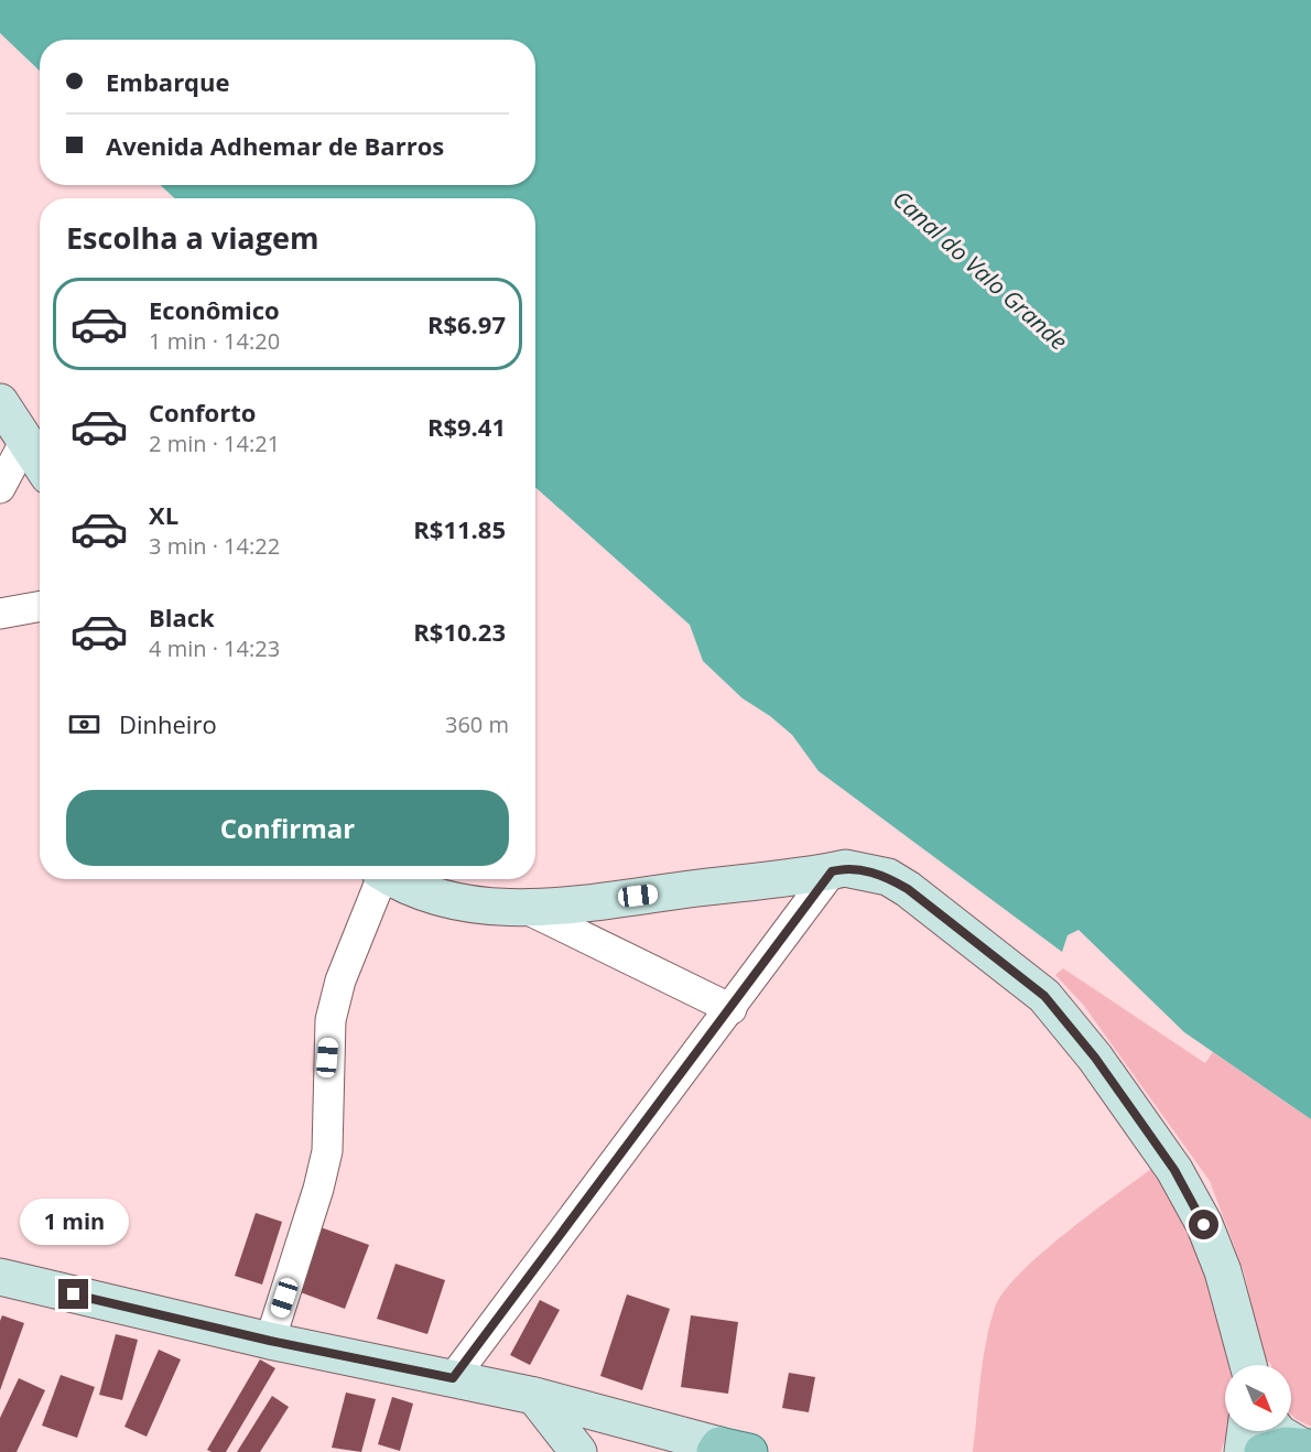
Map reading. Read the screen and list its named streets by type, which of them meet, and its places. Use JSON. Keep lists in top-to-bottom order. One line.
{"water":["Canal do Valo Grande"],"north":"bottom right","page":{"banner":["Embarque","Avenida Adhemar de Barros"],"heading":"Escolha a viagem","list":[{"name":"Econômico","note":"1 min · 14:20","value":"R$6.97"},{"name":"Conforto","note":"2 min · 14:21","value":"R$9.41"},{"name":"XL","note":"3 min · 14:22","value":"R$11.85"},{"name":"Black","note":"4 min · 14:23","value":"R$10.23"}],"pay":["Dinheiro","360 m"],"buttons":"Confirmar","bubble":"1 min"}}
